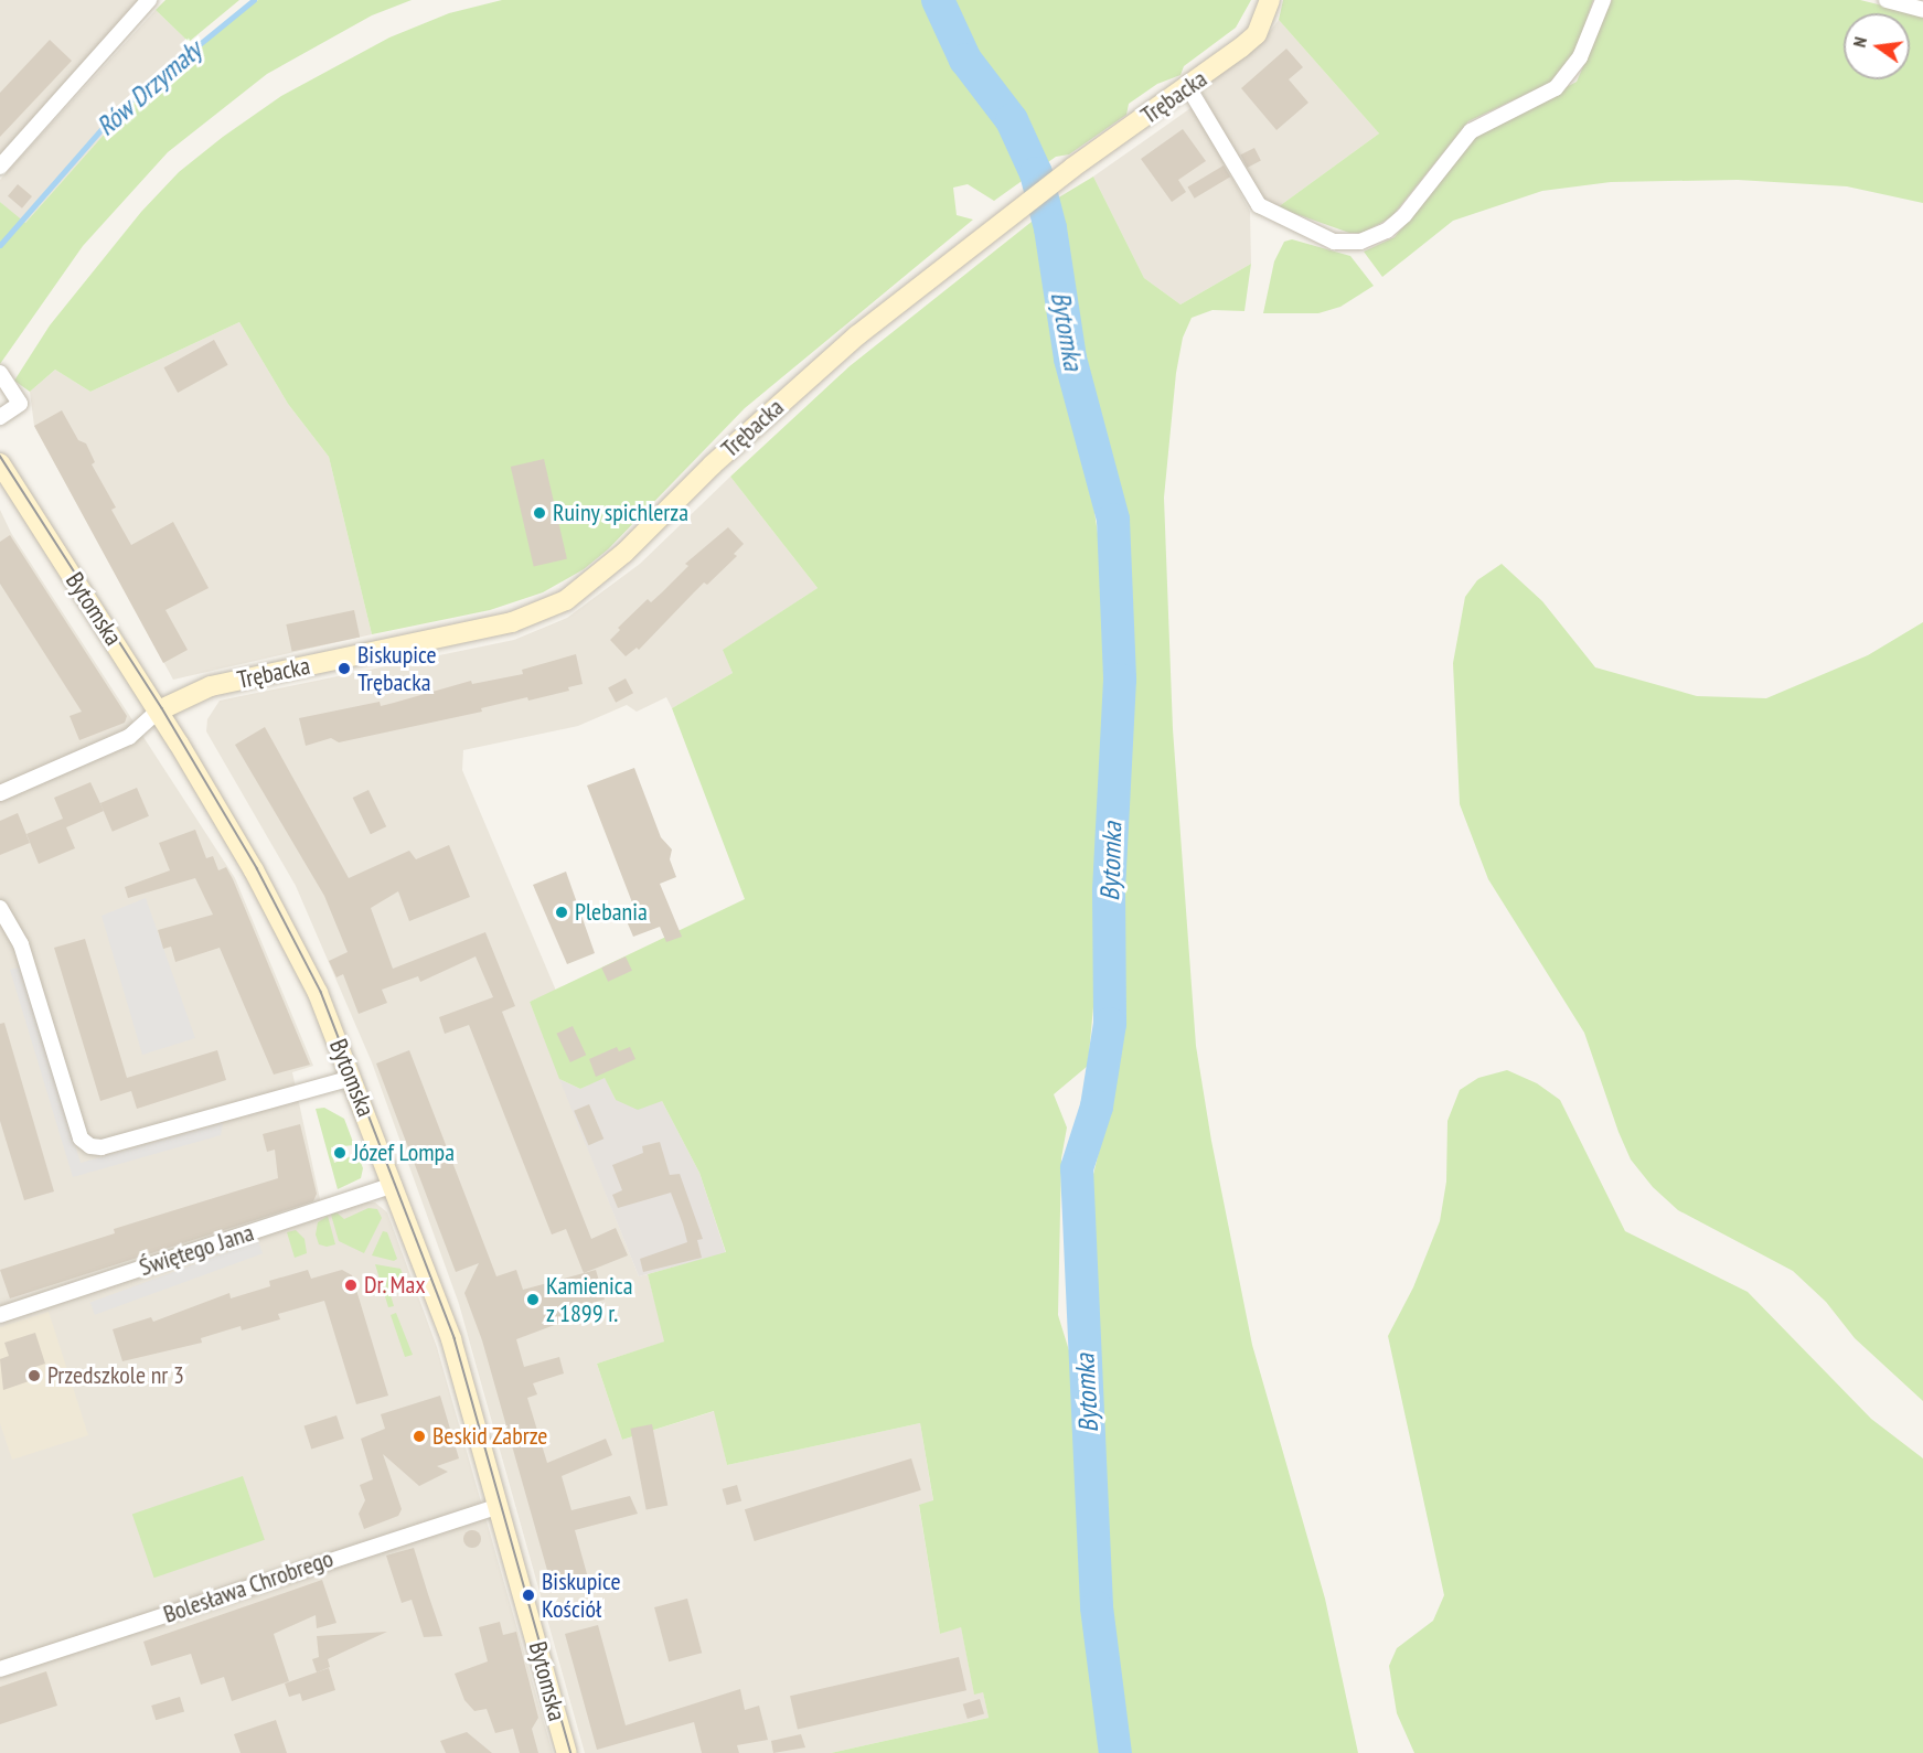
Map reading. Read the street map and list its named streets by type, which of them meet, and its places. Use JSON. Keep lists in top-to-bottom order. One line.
{"streets":{"street":["Trębacka","Bytomska","Świętego Jana","Bolesława Chrobrego"]},"crossings":[["Trębacka","Bytomska"],["Bytomska","Świętego Jana"],["Bytomska","Bolesława Chrobrego"]],"water":["Rów Drzymały","Bytomka"],"places":["Ruiny spichlerza","Biskupice Trębacka","Plebania","Józef Lompa","Dr. Max","Kamienica z 1899 r.","Przedszkole nr 3","Beskid Zabrze","Biskupice Kościół"],"north":"left"}
